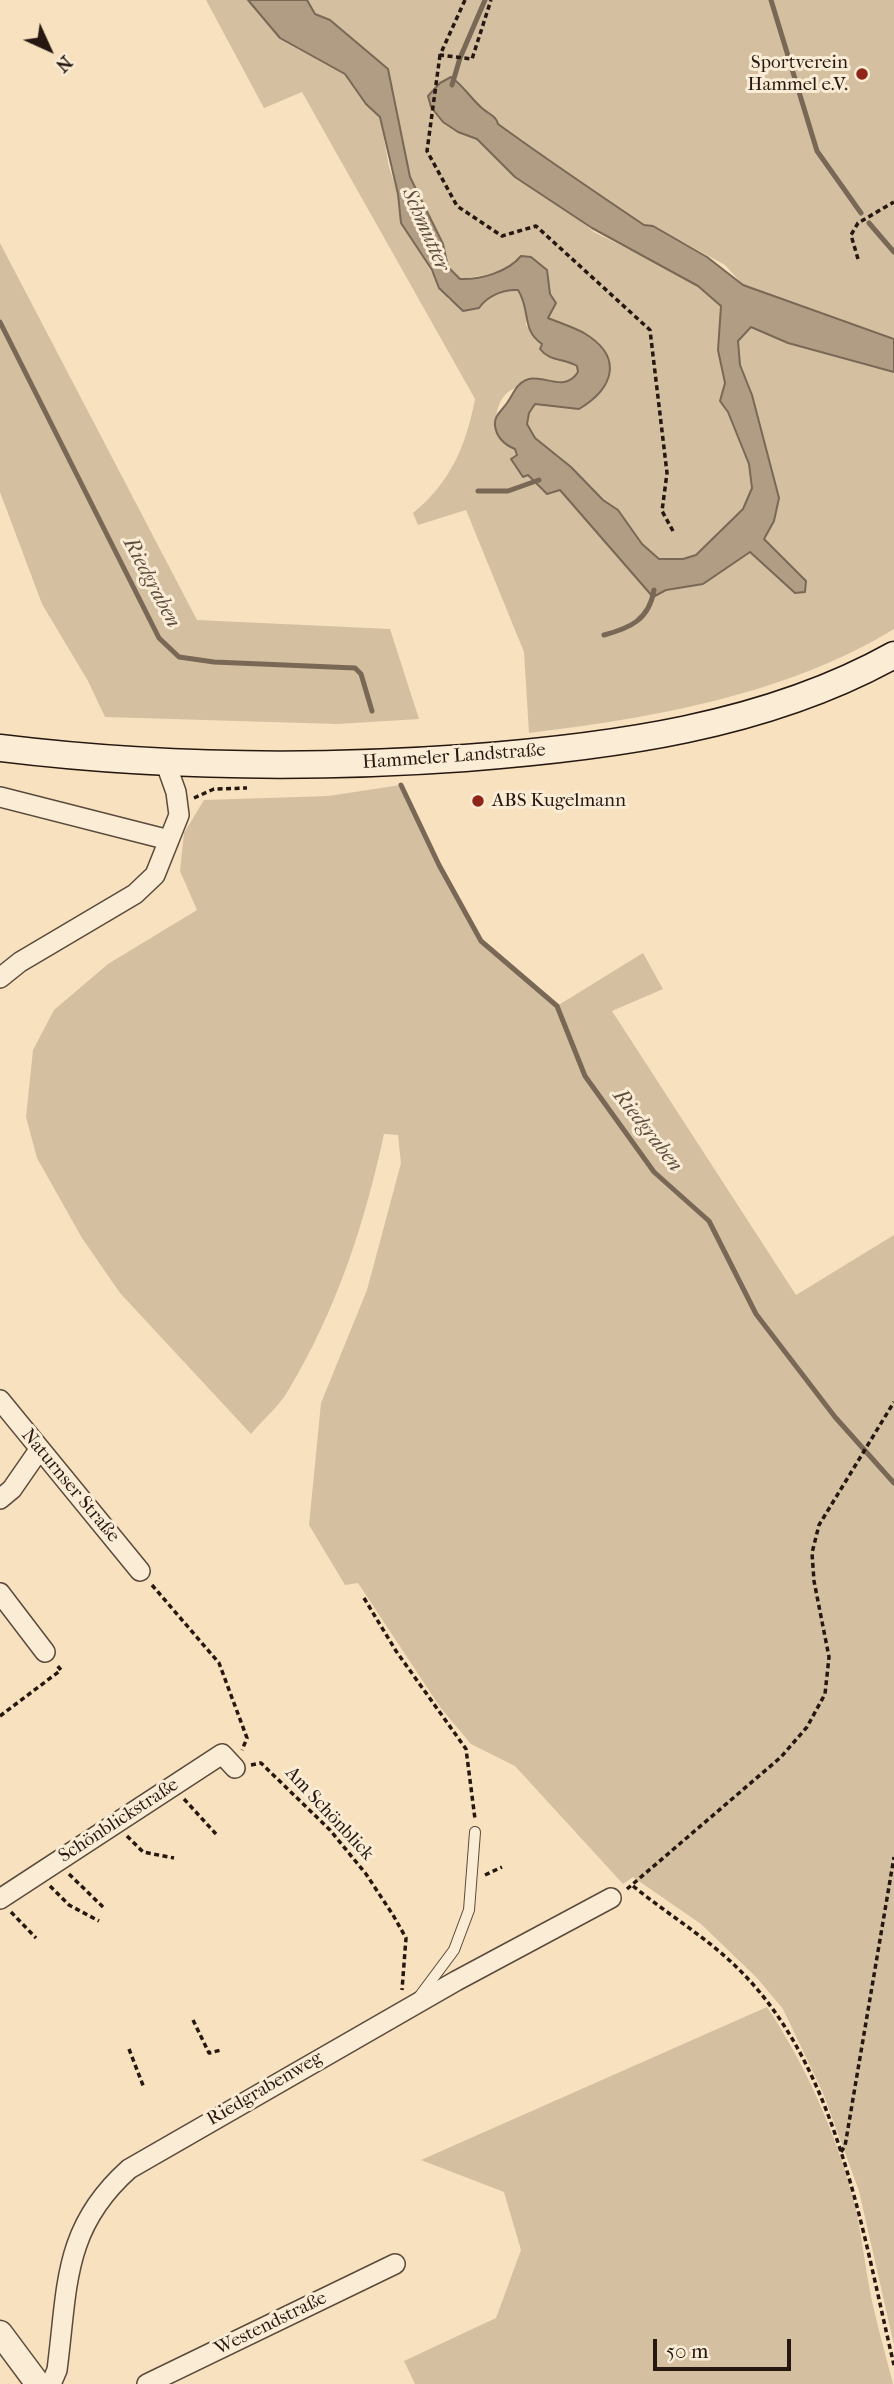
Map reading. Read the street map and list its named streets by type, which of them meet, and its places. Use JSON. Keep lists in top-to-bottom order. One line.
{"streets":{"main road":["Hammeler Landstraße"],"street":["Naturnser Straße","Schönblickstraße","Riedgrabenweg","Westendstraße"],"path":["Am Schönblick"]},"crossings":[["Am Schönblick","Schönblickstraße"]],"water":["Schmutter","Riedgraben"],"places":["Sportverein Hammel e.V.","ABS Kugelmann"],"scale_bar":"50 m","north":"bottom right"}
